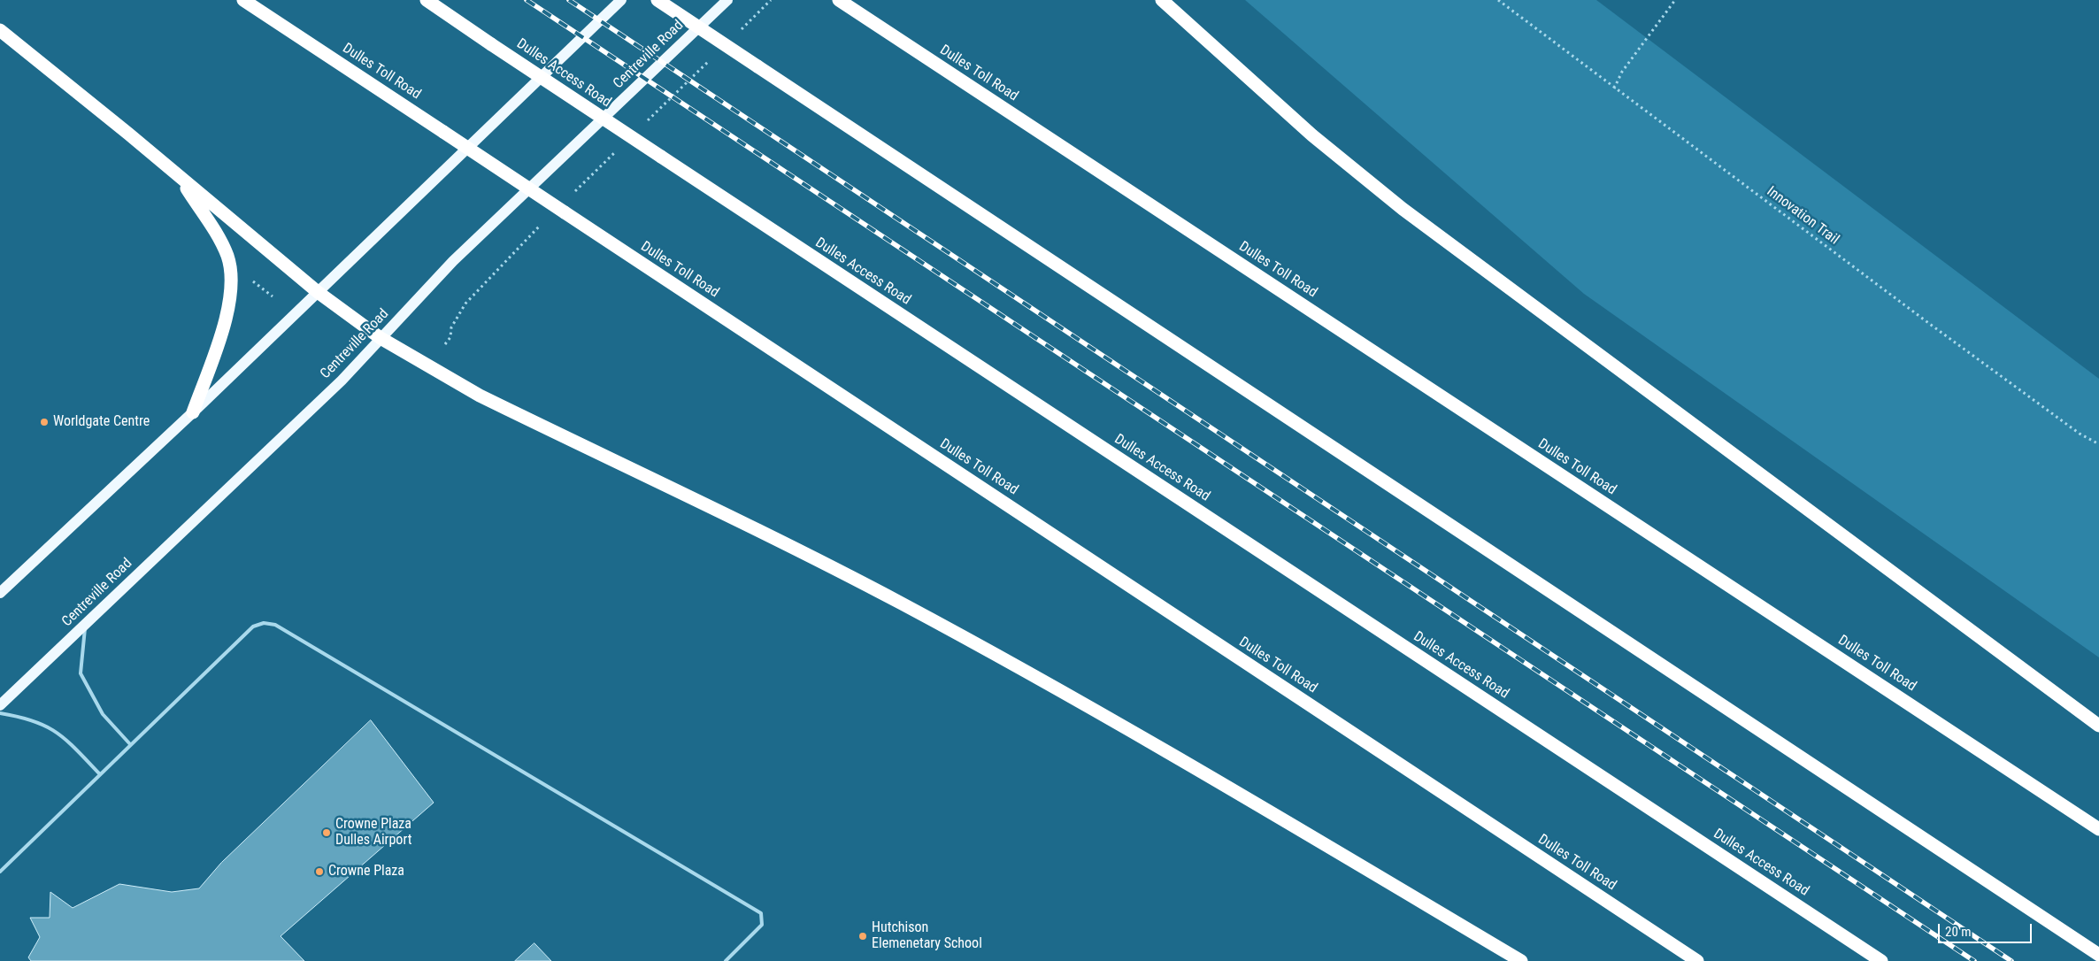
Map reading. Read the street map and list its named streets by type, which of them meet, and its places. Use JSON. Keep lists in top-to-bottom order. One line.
{"streets":{"highway":["Dulles Toll Road","Dulles Access Road"],"main road":["Centreville Road"],"path":["Innovation Trail"]},"places":["Worldgate Centre","Crowne Plaza Dulles Airport","Crowne Plaza","Hutchison Elemenetary School"],"scale_bar":"20 m"}
